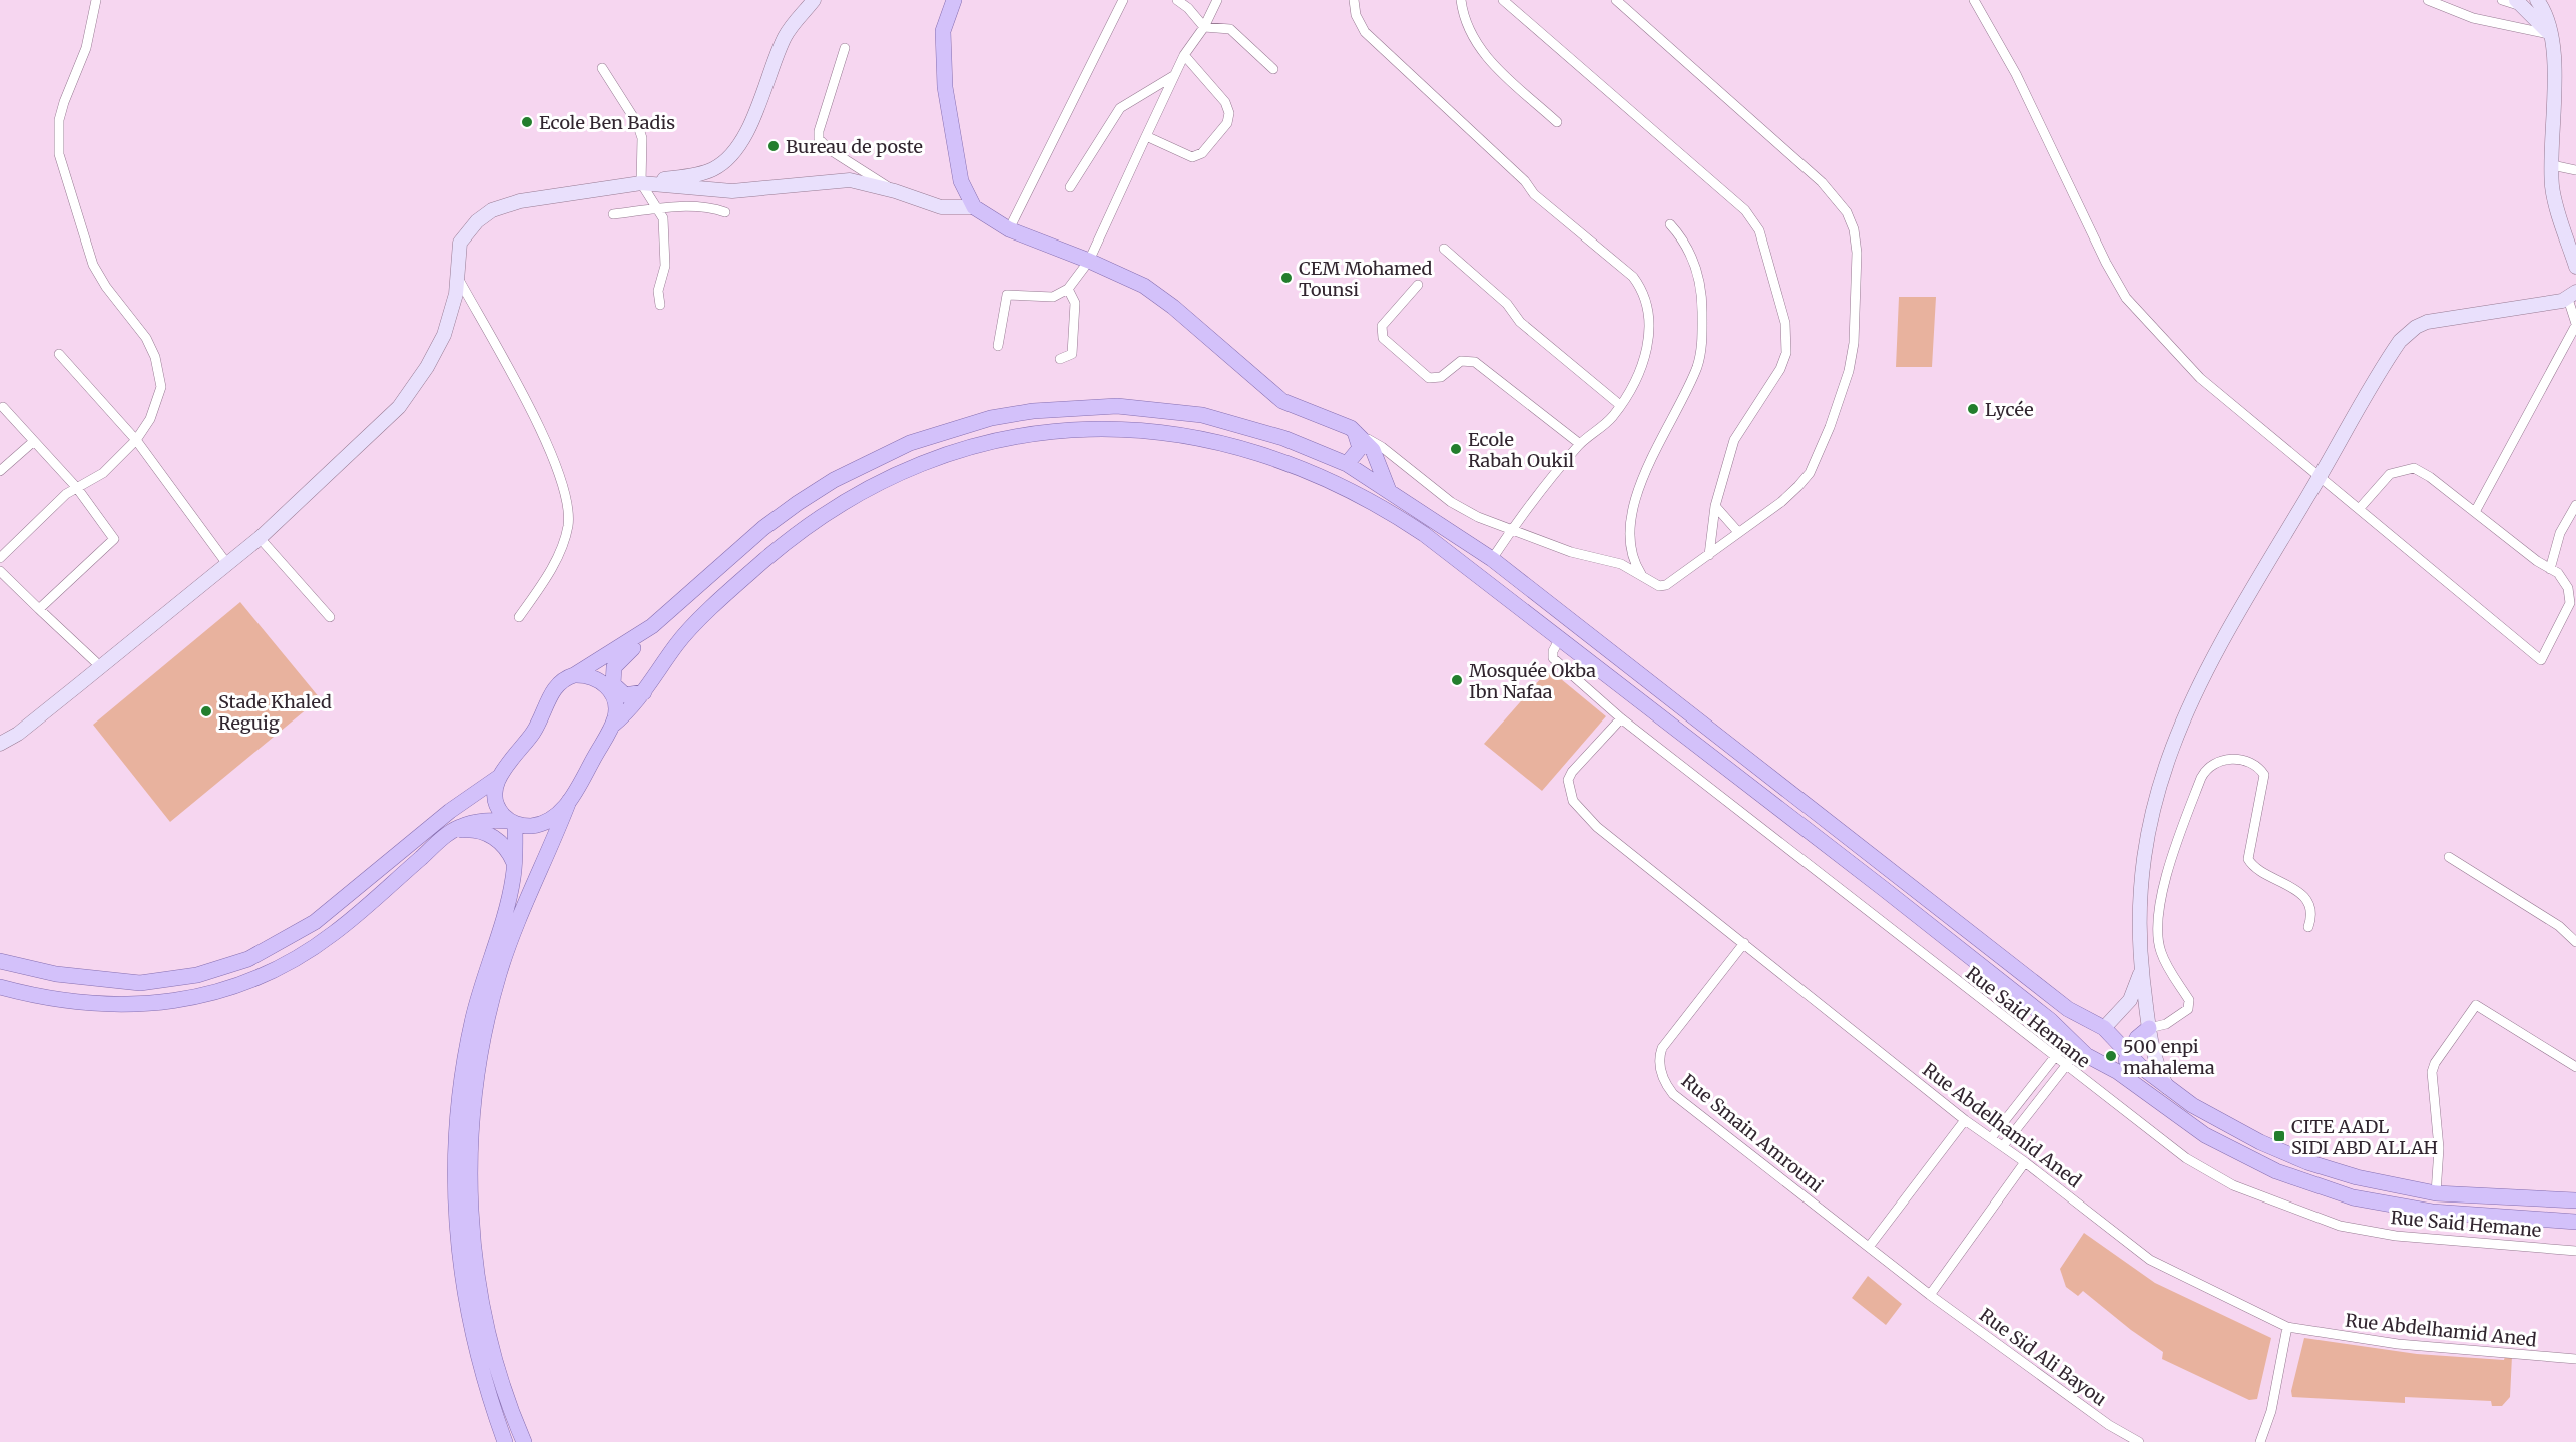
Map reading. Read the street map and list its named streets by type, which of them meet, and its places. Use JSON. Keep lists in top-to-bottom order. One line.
{"streets":{"street":["Rue Said Hemane","Rue Abdelhamid Aned","Rue Smain Amrouni","Rue Sid Ali Bayou"]},"crossings":[["Rue Said Hemane","Rue Abdelhamid Aned"],["Rue Abdelhamid Aned","Rue Smain Amrouni"],["Rue Smain Amrouni","Rue Sid Ali Bayou"]],"places":{"other":["Ecole Ben Badis","Bureau de poste","CEM Mohamed Tounsi","Lycée","Ecole Rabah Oukil","Mosquée Okba Ibn Nafaa","Stade Khaled Reguig","500 enpi mahalema"],"transit":["CITE AADL SIDI ABD ALLAH"]}}
